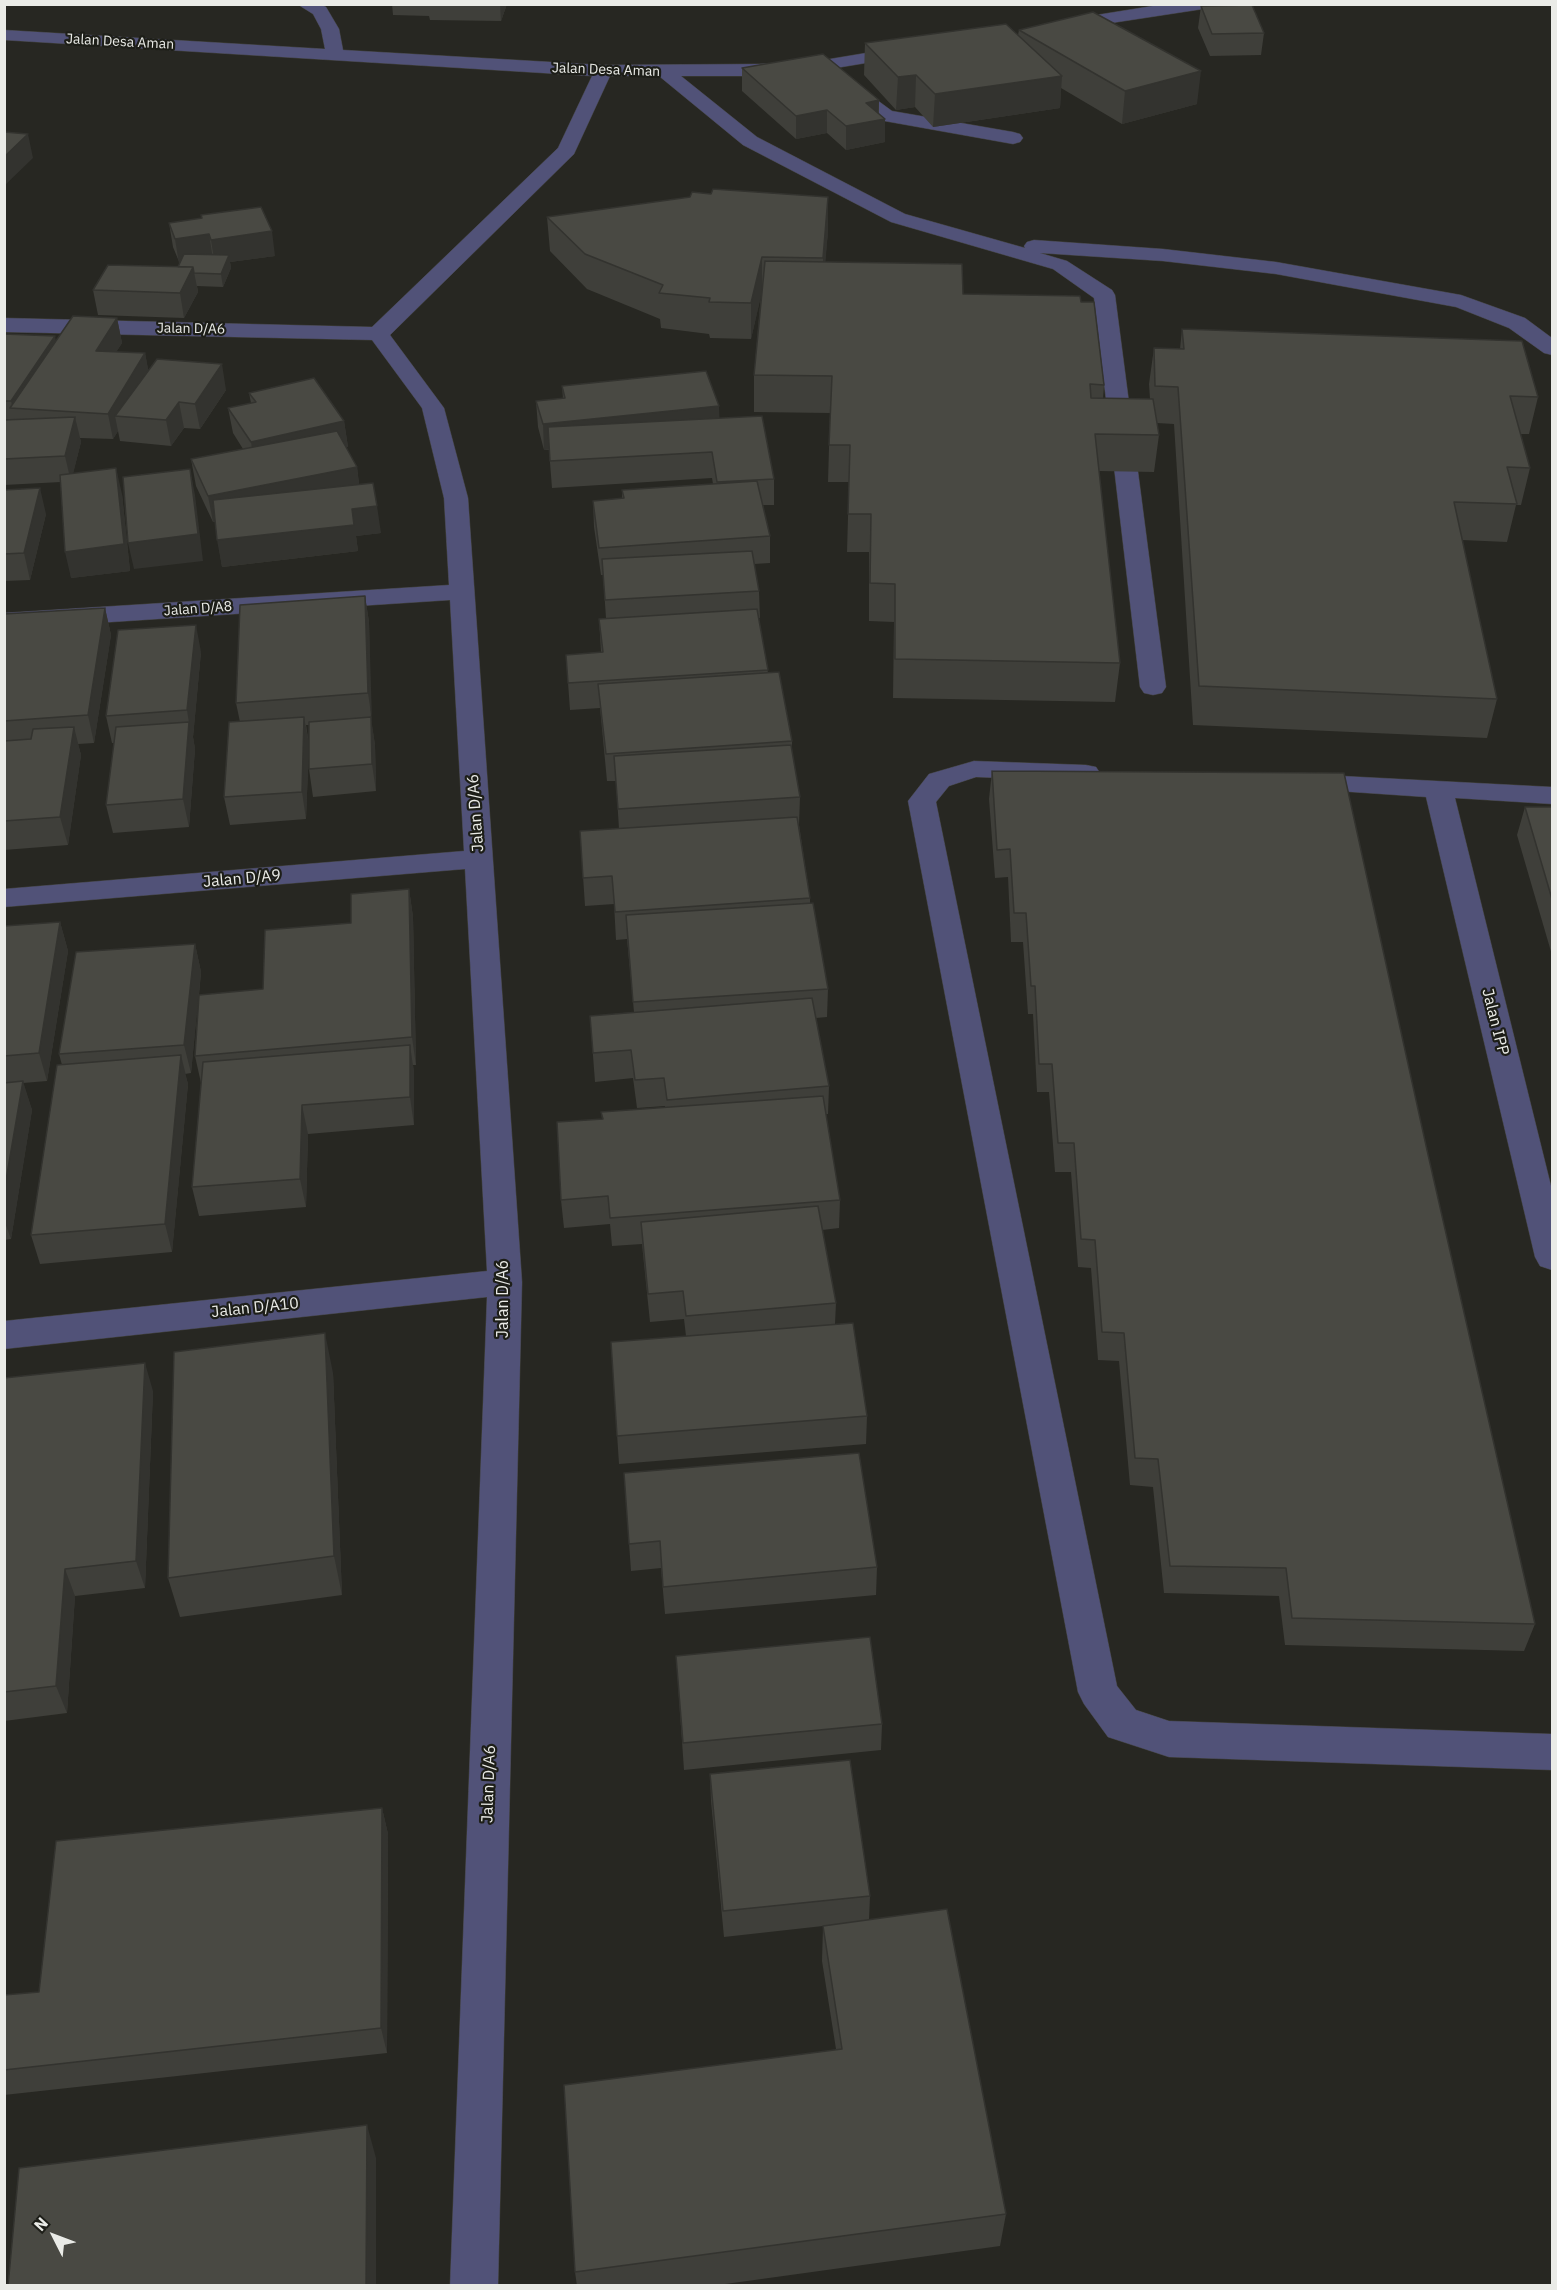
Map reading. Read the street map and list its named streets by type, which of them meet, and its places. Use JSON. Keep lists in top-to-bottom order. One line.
{"streets":{"street":["Jalan Desa Aman","Jalan D/A6","Jalan D/A8","Jalan D/A9","Jalan IPP","Jalan D/A10"]},"crossings":[["Jalan D/A6","Jalan D/A8"],["Jalan D/A6","Jalan D/A9"],["Jalan D/A6","Jalan D/A10"]],"north":"top left"}
